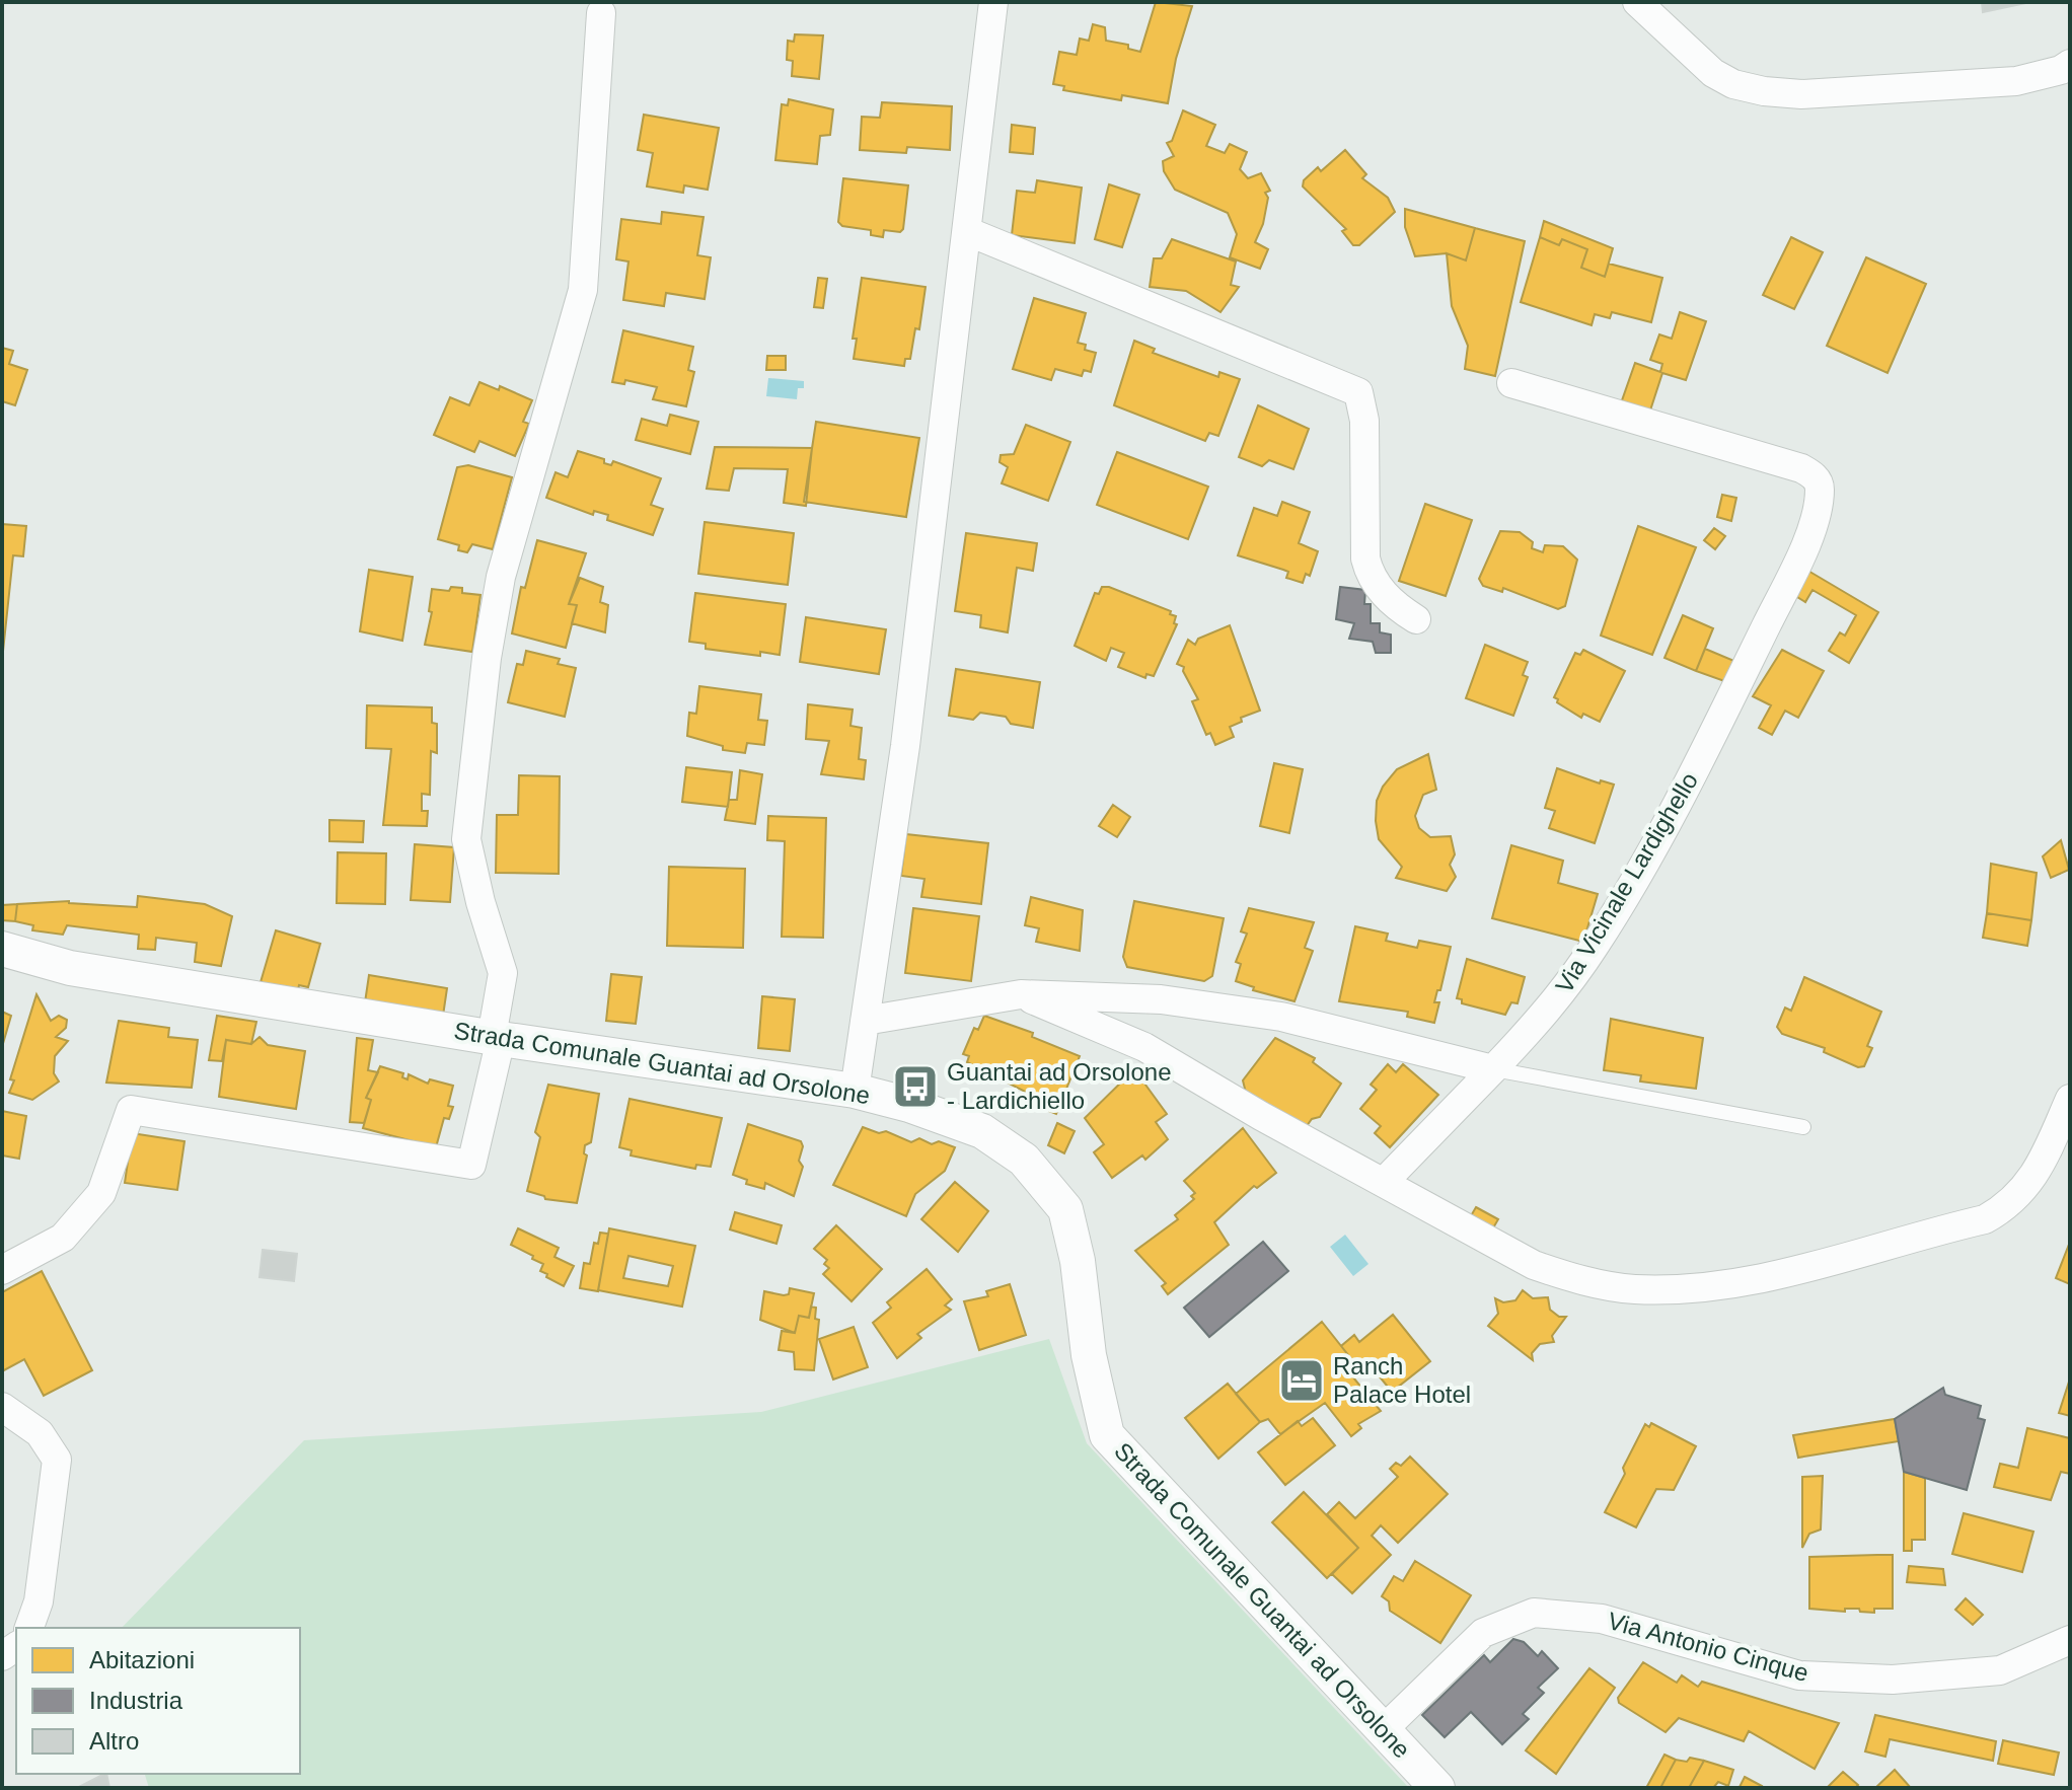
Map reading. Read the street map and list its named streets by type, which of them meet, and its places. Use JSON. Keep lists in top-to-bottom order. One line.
{"streets":{"street":["Via Vicinale Lardighello","Strada Comunale Guantai ad Orsolone","Via Antonio Cinque"]},"crossings":[["Strada Comunale Guantai ad Orsolone","Via Antonio Cinque"]],"places":{"bus stop":["Guantai ad Orsolone - Lardichiello"],"hotel":["Ranch Palace Hotel"]},"legend":["Abitazioni","Industria","Altro"]}
